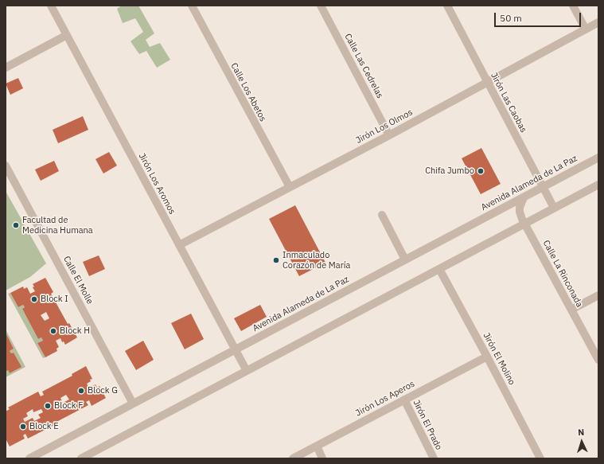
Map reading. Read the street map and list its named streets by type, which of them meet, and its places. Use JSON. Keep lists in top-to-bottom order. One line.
{"streets":{"street":["Calle Las Cedrelas","Calle Los Abetos","Jirón Las Caobas","Jirón Los Olmos","Avenida Alameda de La Paz","Jirón Los Aromos","Calle La Rinconada","Calle El Molle","Jirón El Molino","Jirón Los Aperos","Jirón El Prado"]},"crossings":[["Calle Las Cedrelas","Jirón Los Olmos"],["Calle Los Abetos","Jirón Los Olmos"],["Jirón Las Caobas","Jirón Los Olmos"],["Jirón Las Caobas","Avenida Alameda de La Paz"],["Jirón Los Olmos","Jirón Los Aromos"],["Avenida Alameda de La Paz","Jirón Los Aromos"],["Avenida Alameda de La Paz","Calle La Rinconada"],["Avenida Alameda de La Paz","Calle El Molle"],["Jirón El Molino","Jirón Los Aperos"],["Jirón Los Aperos","Jirón El Prado"]],"places":["Chifa Jumbo","Facultad de Medicina Humana","Inmaculado Corazón de María","Block I","Block H","Block G","Block F","Block E"],"scale_bar":"50 m","north":"top"}
